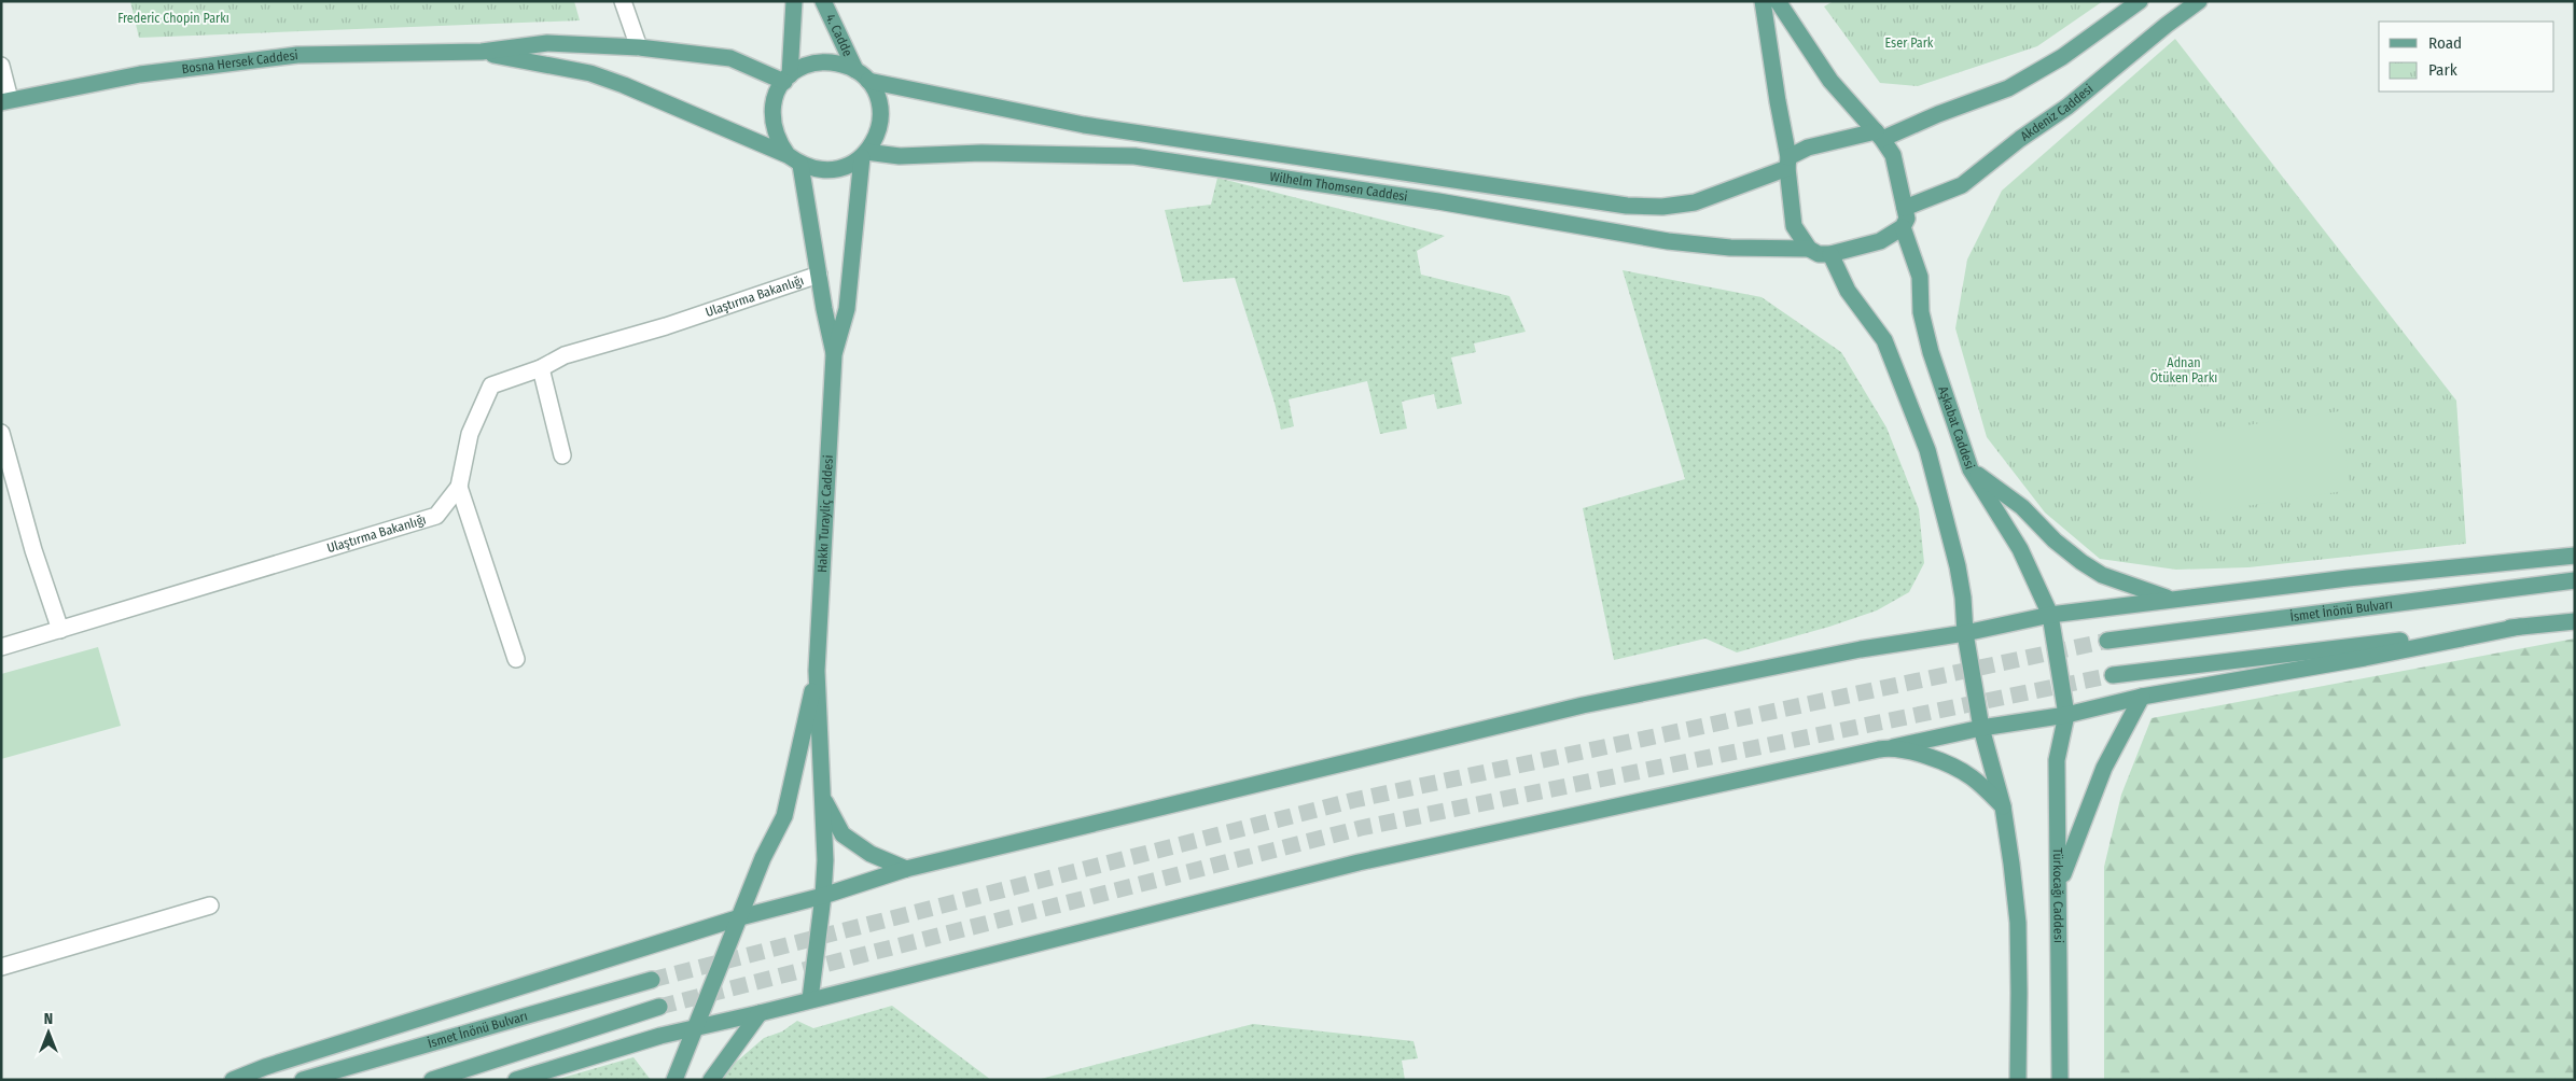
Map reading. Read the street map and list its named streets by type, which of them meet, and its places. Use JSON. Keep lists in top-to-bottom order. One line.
{"streets":{"main road":["4. Cadde","Bosna Hersek Caddesi","Akdeniz Caddesi","Wilhelm Thomsen Caddesi","Aşkabat Caddesi","Hakkı Turayliç Caddesi","İsmet İnönü Bulvarı","Türkocağı Caddesi"],"street":["Ulaştırma Bakanlığı"]},"crossings":[["4. Cadde","Wilhelm Thomsen Caddesi"],["4. Cadde","Hakkı Turayliç Caddesi"],["Akdeniz Caddesi","Wilhelm Thomsen Caddesi"],["Akdeniz Caddesi","Aşkabat Caddesi"],["Wilhelm Thomsen Caddesi","Aşkabat Caddesi"],["Wilhelm Thomsen Caddesi","Hakkı Turayliç Caddesi"],["Ulaştırma Bakanlığı","Hakkı Turayliç Caddesi"],["Aşkabat Caddesi","Türkocağı Caddesi"]],"parks":["Frederic Chopin Parkı","Eser Park","Adnan Ötüken Parkı"],"legend":["Road","Park"],"north":"top"}
